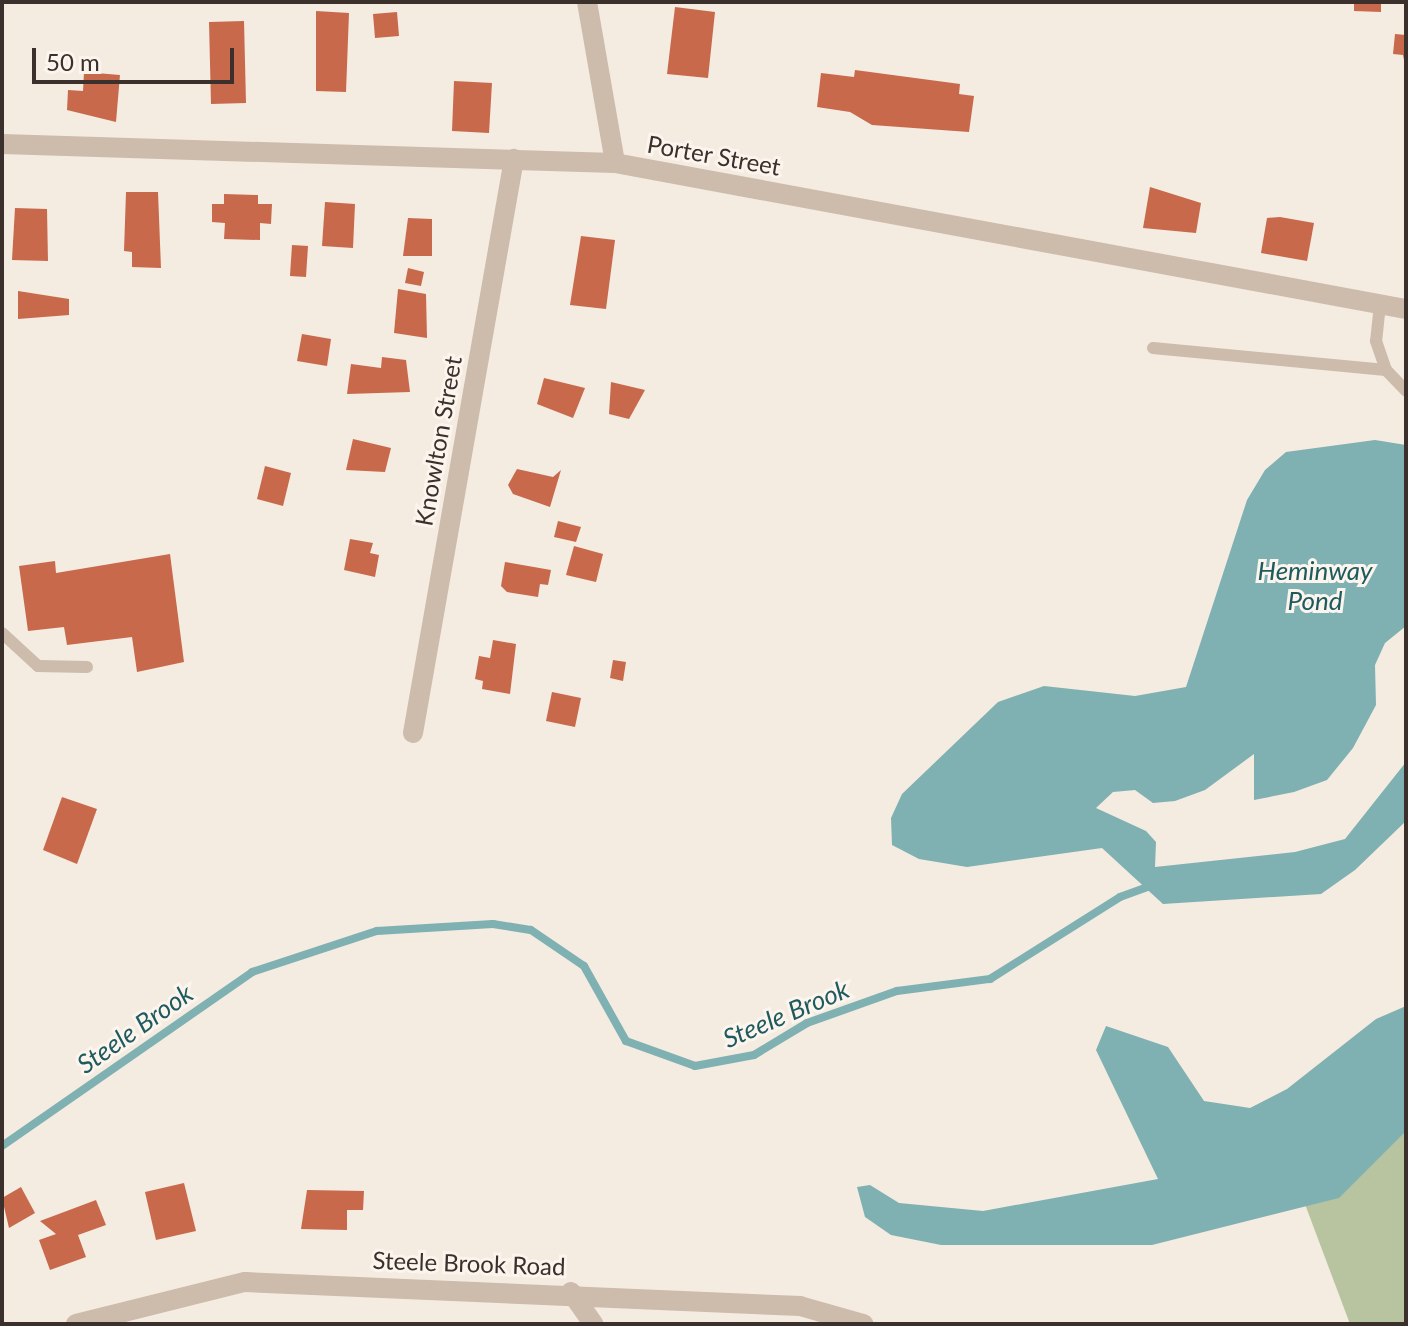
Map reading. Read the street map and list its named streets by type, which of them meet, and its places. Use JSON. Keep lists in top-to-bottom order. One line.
{"streets":{"street":["Porter Street","Knowlton Street","Steele Brook Road"]},"crossings":[["Porter Street","Knowlton Street"]],"water":["Heminway Pond","Steele Brook"],"scale_bar":"50 m"}
